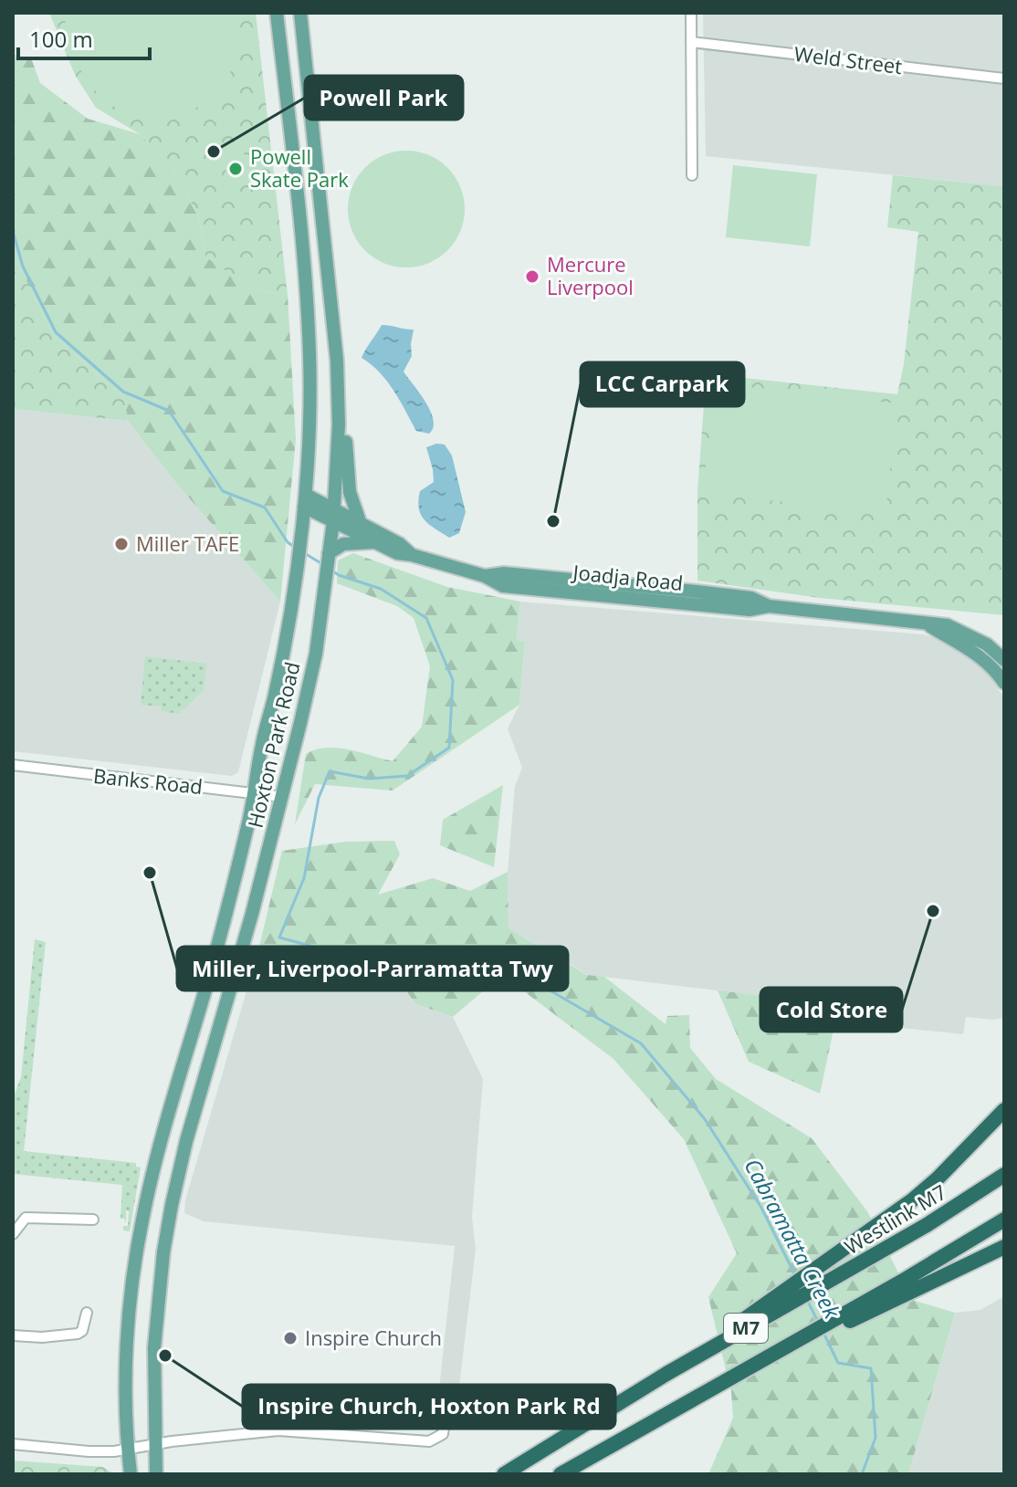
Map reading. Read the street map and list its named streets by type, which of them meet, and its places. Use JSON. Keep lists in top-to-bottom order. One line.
{"streets":{"highway":["Westlink M7","M7"],"main road":["Joadja Road","Hoxton Park Road"],"street":["Weld Street","Banks Road"]},"crossings":[["Joadja Road","Hoxton Park Road"],["Hoxton Park Road","Banks Road"]],"water":["Cabramatta Creek"],"places":["Powell Park","Powell Skate Park","Mercure Liverpool","LCC Carpark","Miller TAFE","Miller, Liverpool-Parramatta Twy","Cold Store","Inspire Church","Inspire Church, Hoxton Park Rd"],"scale_bar":"100 m"}
